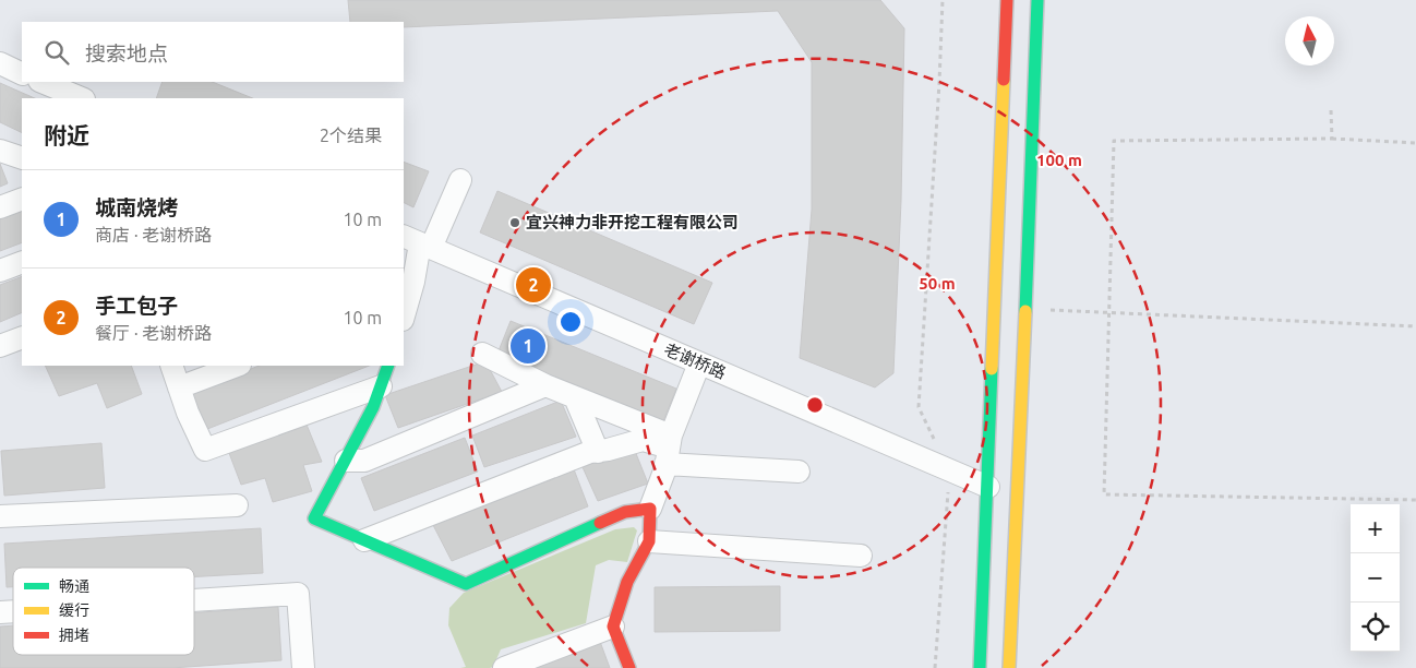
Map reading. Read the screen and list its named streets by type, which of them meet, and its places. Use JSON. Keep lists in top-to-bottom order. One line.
{"streets":{"street":["老谢桥路"]},"places":["宜兴神力非开挖工程有限公司"],"legend":["畅通","缓行","拥堵"],"north":"top","page":{"search":"搜索地点","heading":["附近","2个结果"],"list":[{"mark":"1","name":"城南烧烤","note":"商店 · 老谢桥路","value":"10 m"},{"mark":"2","name":"手工包子","note":"餐厅 · 老谢桥路","value":"10 m"}],"pins":["2","1"],"map_buttons":["+","−"]},"rings":["100 m","50 m"]}
